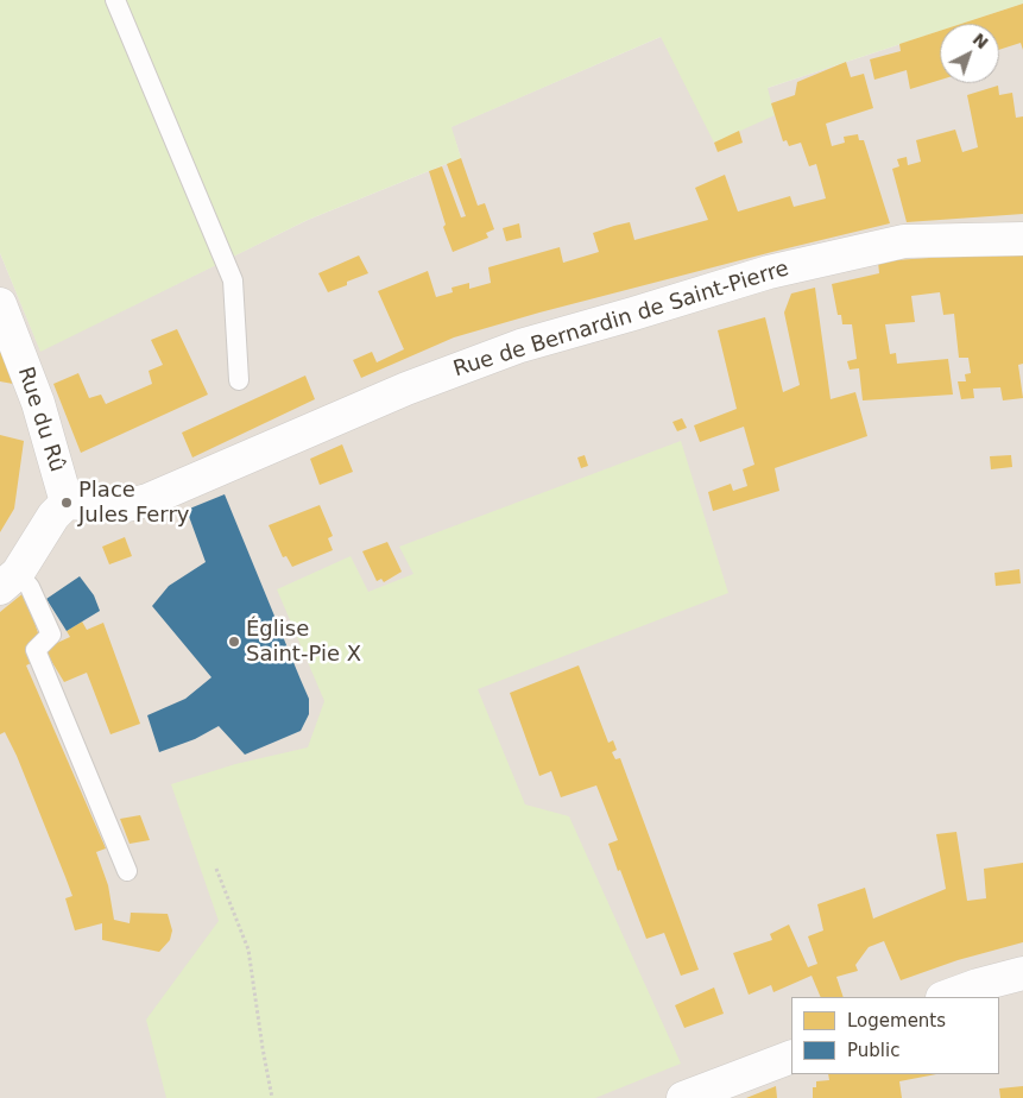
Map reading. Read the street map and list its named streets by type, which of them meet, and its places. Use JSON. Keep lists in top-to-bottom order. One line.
{"streets":{"street":["Rue de Bernardin de Saint-Pierre","Rue du Rû"]},"crossings":[["Rue de Bernardin de Saint-Pierre","Rue du Rû"]],"places":["Place Jules Ferry","Église Saint-Pie X"],"legend":["Logements","Public"],"north":"top right"}
